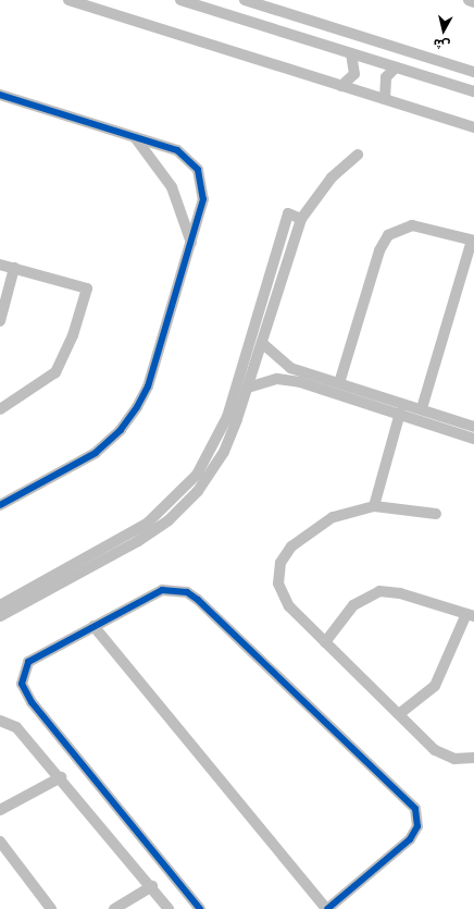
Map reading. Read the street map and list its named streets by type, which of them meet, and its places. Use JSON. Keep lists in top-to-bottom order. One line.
{"north":"bottom"}
